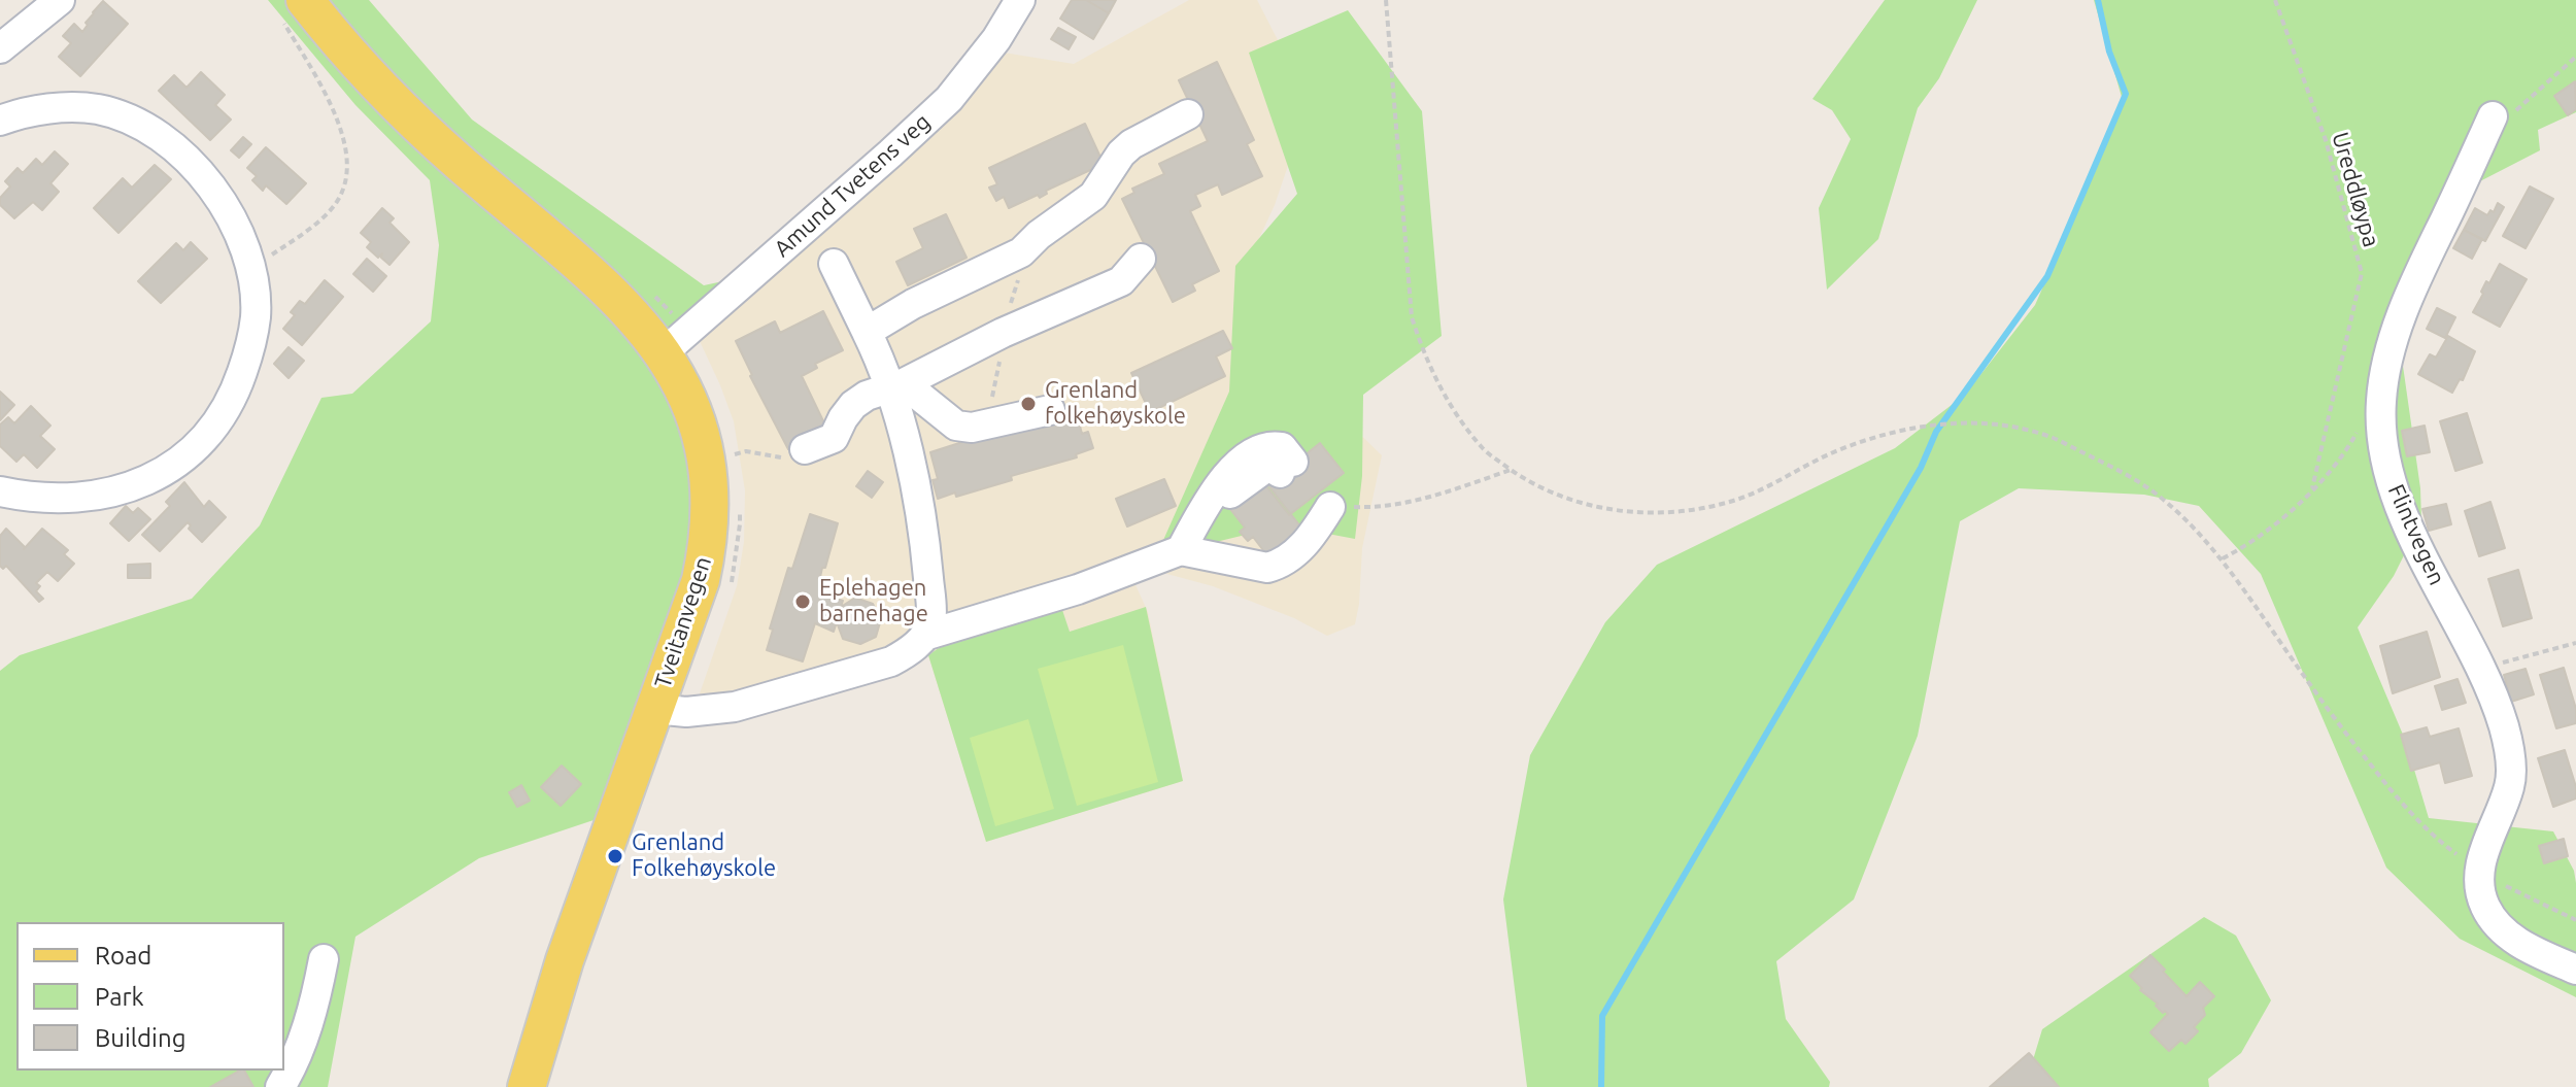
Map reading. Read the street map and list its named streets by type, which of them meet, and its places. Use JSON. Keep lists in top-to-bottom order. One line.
{"streets":{"main road":["Tveitanvegen"],"street":["Amund Tvetens veg","Flintvegen"],"path":["Ureddløypa"]},"crossings":[["Amund Tvetens veg","Tveitanvegen"]],"places":["Grenland folkehøyskole","Eplehagen barnehage","Grenland Folkehøyskole"],"legend":["Road","Park","Building"]}
